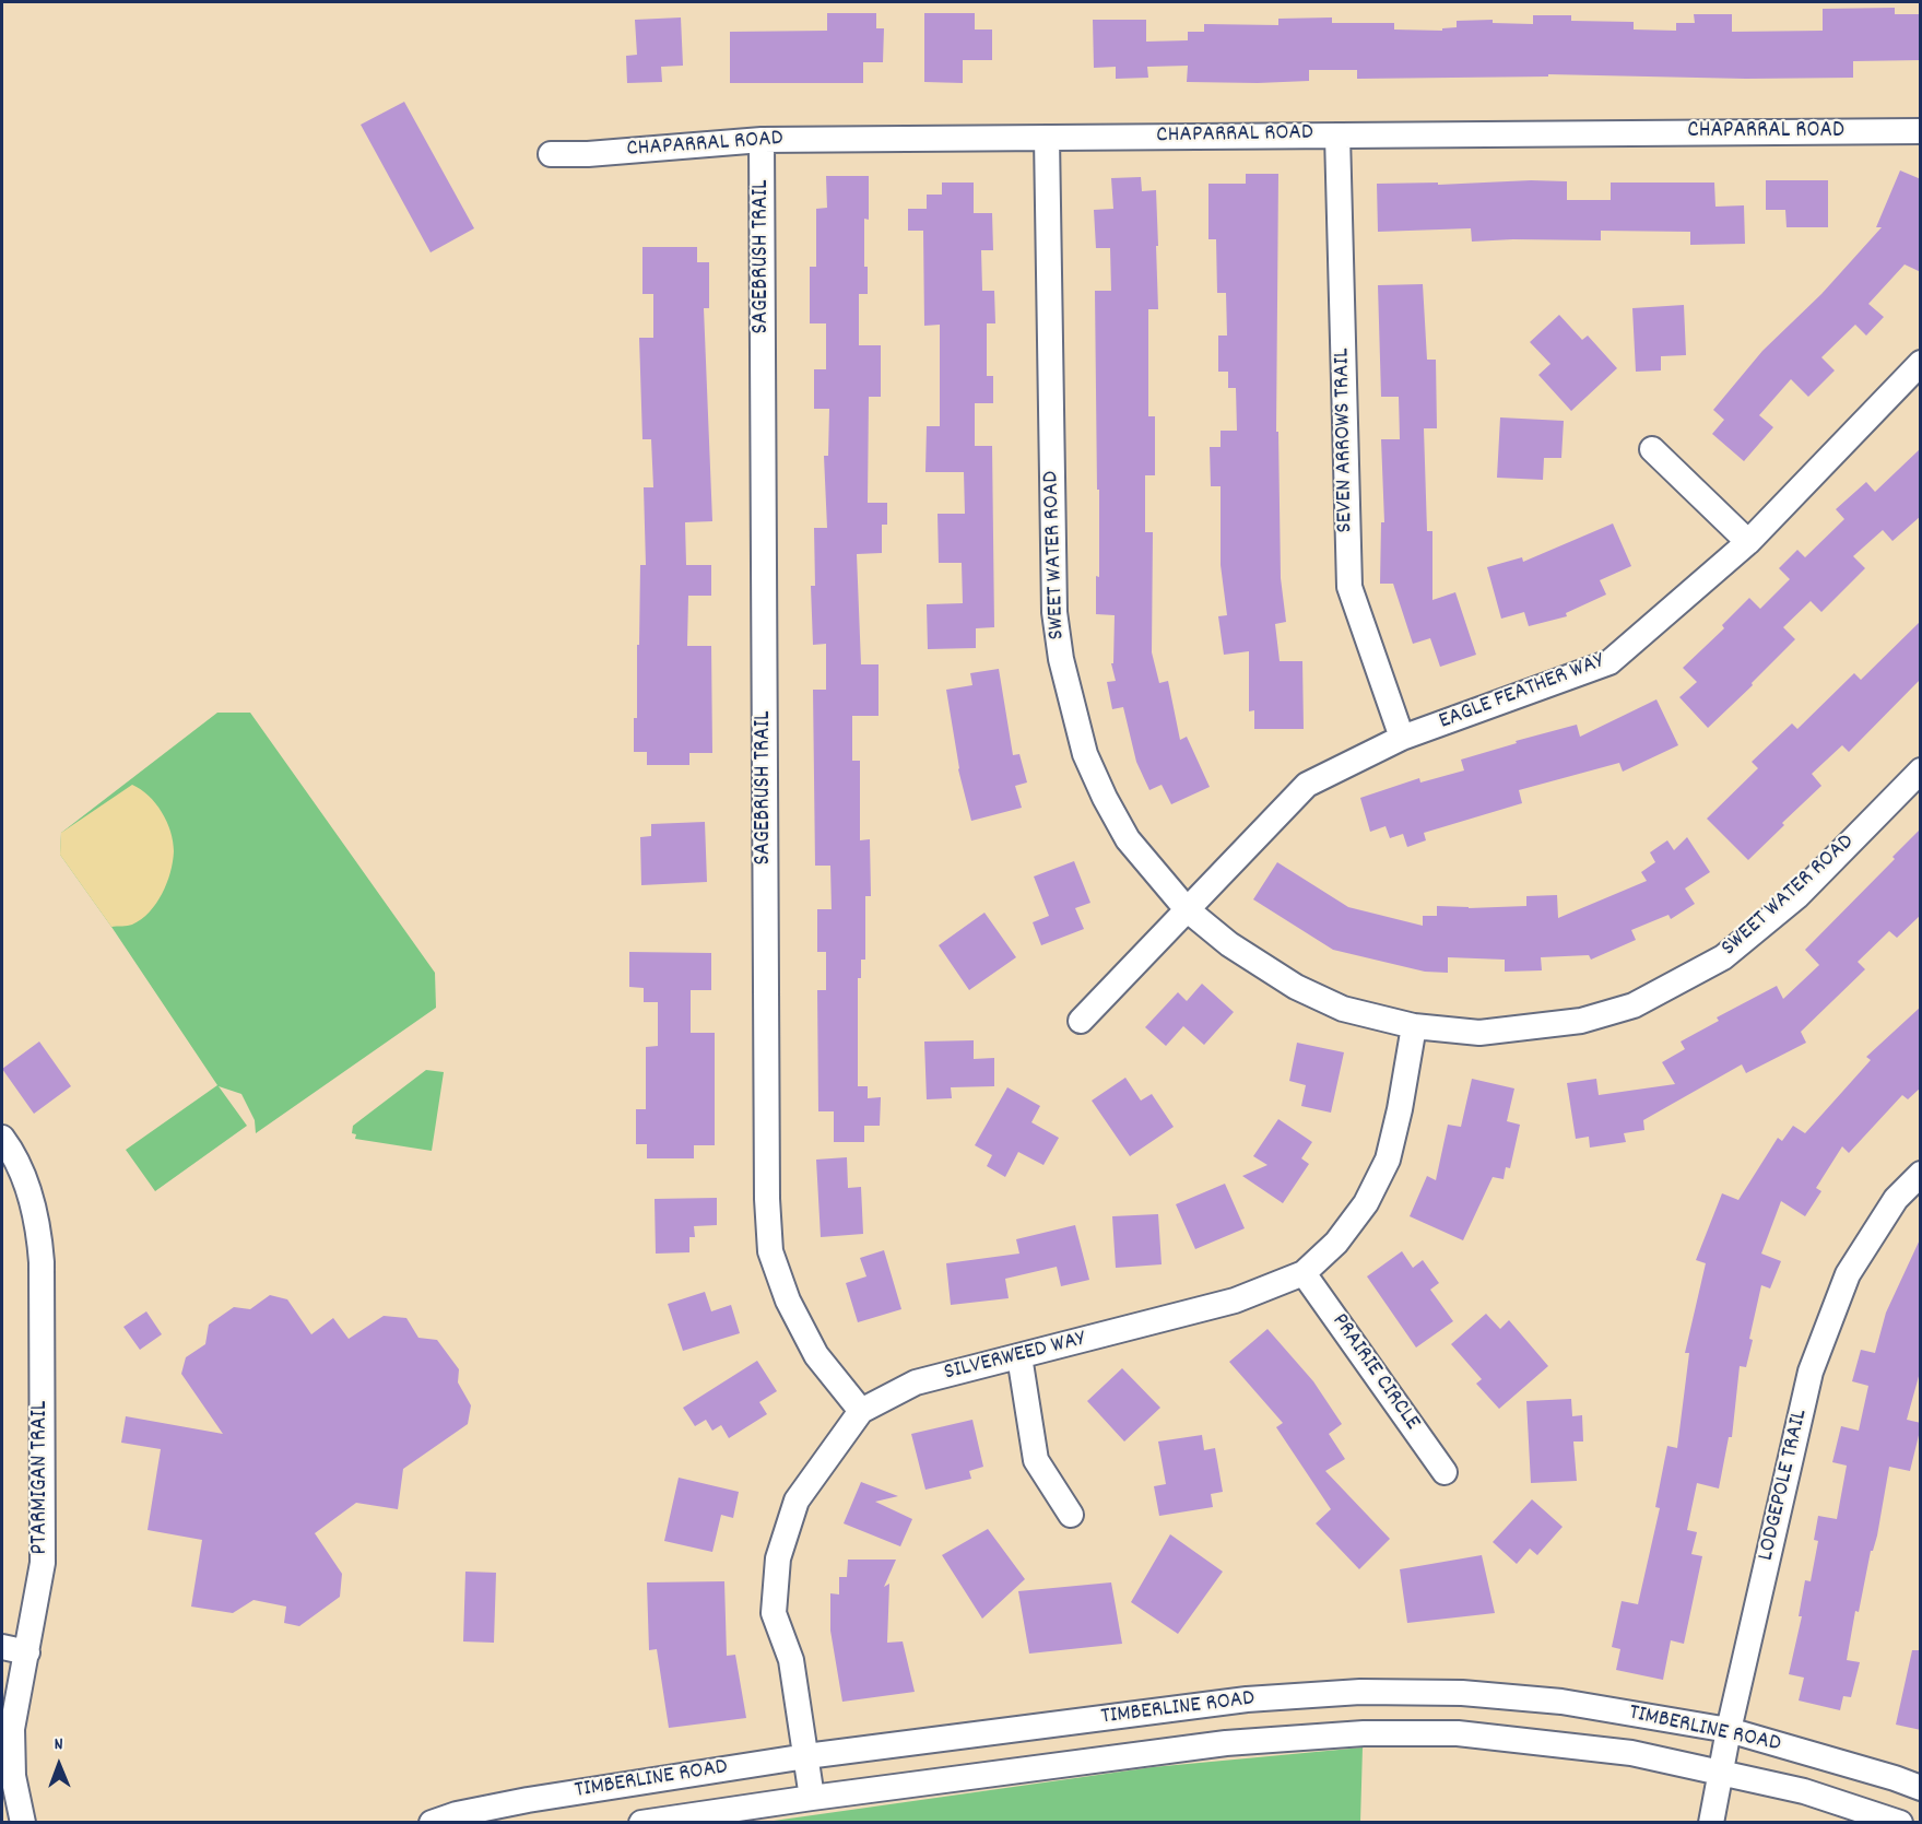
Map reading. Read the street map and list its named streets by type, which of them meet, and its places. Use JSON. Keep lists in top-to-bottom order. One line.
{"streets":{"street":["CHAPARRAL ROAD","SAGEBRUSH TRAIL","SEVEN ARROWS TRAIL","SWEET WATER ROAD","EAGLE FEATHER WAY","SILVERWEED WAY","PRAIRIE CIRCLE","PTARMIGAN TRAIL","LODGEPOLE TRAIL","TIMBERLINE ROAD"]},"crossings":[["CHAPARRAL ROAD","SAGEBRUSH TRAIL"],["CHAPARRAL ROAD","SEVEN ARROWS TRAIL"],["CHAPARRAL ROAD","SWEET WATER ROAD"],["SAGEBRUSH TRAIL","SILVERWEED WAY"],["SEVEN ARROWS TRAIL","EAGLE FEATHER WAY"],["SWEET WATER ROAD","EAGLE FEATHER WAY"],["SWEET WATER ROAD","SILVERWEED WAY"],["SILVERWEED WAY","PRAIRIE CIRCLE"],["SILVERWEED WAY","TIMBERLINE ROAD"],["LODGEPOLE TRAIL","TIMBERLINE ROAD"]],"north":"top"}
